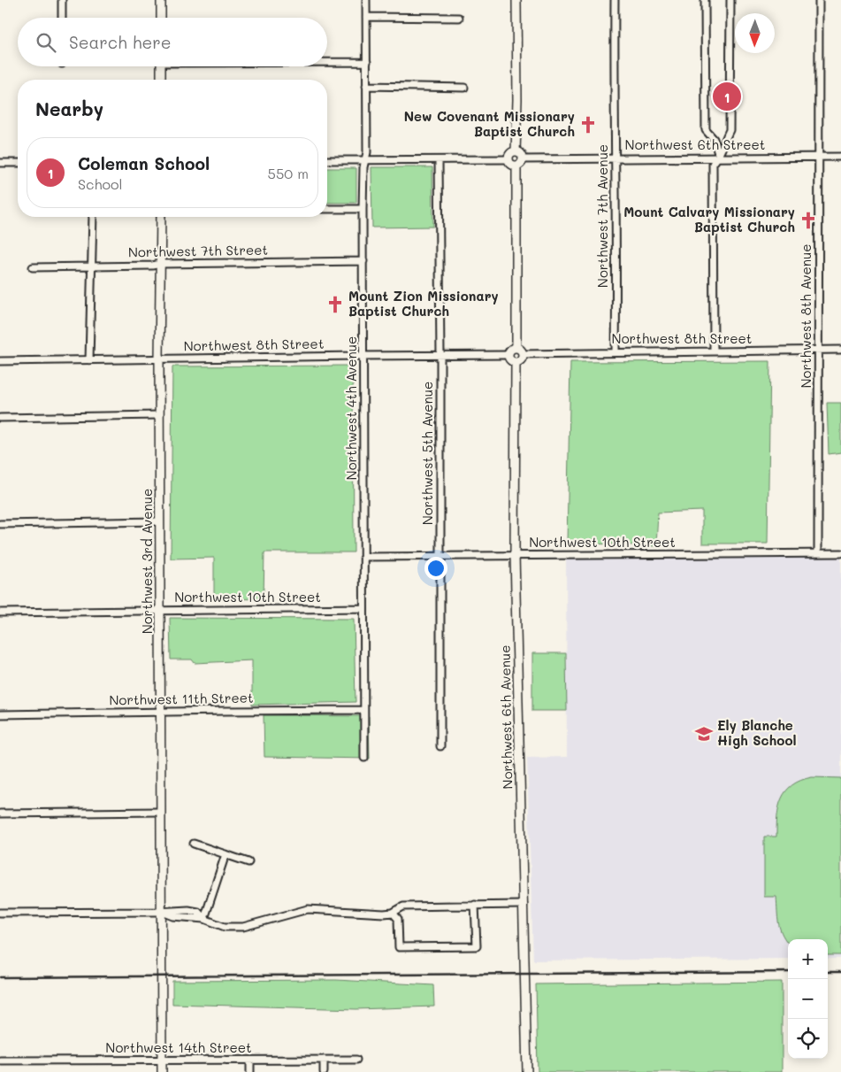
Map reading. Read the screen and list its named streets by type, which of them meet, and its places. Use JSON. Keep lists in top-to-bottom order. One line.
{"streets":{"street":["Northwest 6th Street","Northwest 7th Avenue","Northwest 7th Street","Northwest 8th Avenue","Northwest 8th Street","Northwest 4th Avenue","Northwest 5th Avenue","Northwest 10th Street","Northwest 3rd Avenue","Northwest 11th Street","Northwest 6th Avenue","Northwest 14th Street"]},"crossings":[["Northwest 6th Street","Northwest 7th Avenue"],["Northwest 6th Street","Northwest 8th Avenue"],["Northwest 7th Avenue","Northwest 8th Street"],["Northwest 7th Street","Northwest 4th Avenue"],["Northwest 7th Street","Northwest 3rd Avenue"],["Northwest 8th Avenue","Northwest 8th Street"],["Northwest 8th Avenue","Northwest 10th Street"],["Northwest 8th Street","Northwest 4th Avenue"],["Northwest 8th Street","Northwest 5th Avenue"],["Northwest 8th Street","Northwest 3rd Avenue"],["Northwest 8th Street","Northwest 6th Avenue"],["Northwest 4th Avenue","Northwest 10th Street"],["Northwest 4th Avenue","Northwest 11th Street"],["Northwest 5th Avenue","Northwest 10th Street"],["Northwest 10th Street","Northwest 3rd Avenue"],["Northwest 10th Street","Northwest 6th Avenue"],["Northwest 3rd Avenue","Northwest 11th Street"],["Northwest 3rd Avenue","Northwest 14th Street"]],"places":{"church":["New Covenant Missionary Baptist Church","Mount Calvary Missionary Baptist Church","Mount Zion Missionary Baptist Church"],"school or university":["Ely Blanche High School"]},"north":"bottom","page":{"search":"Search here","heading":"Nearby","pins":"1","list":[{"mark":"1","name":"Coleman School","note":"School","value":"550 m"}],"map_buttons":["+","−"]}}
